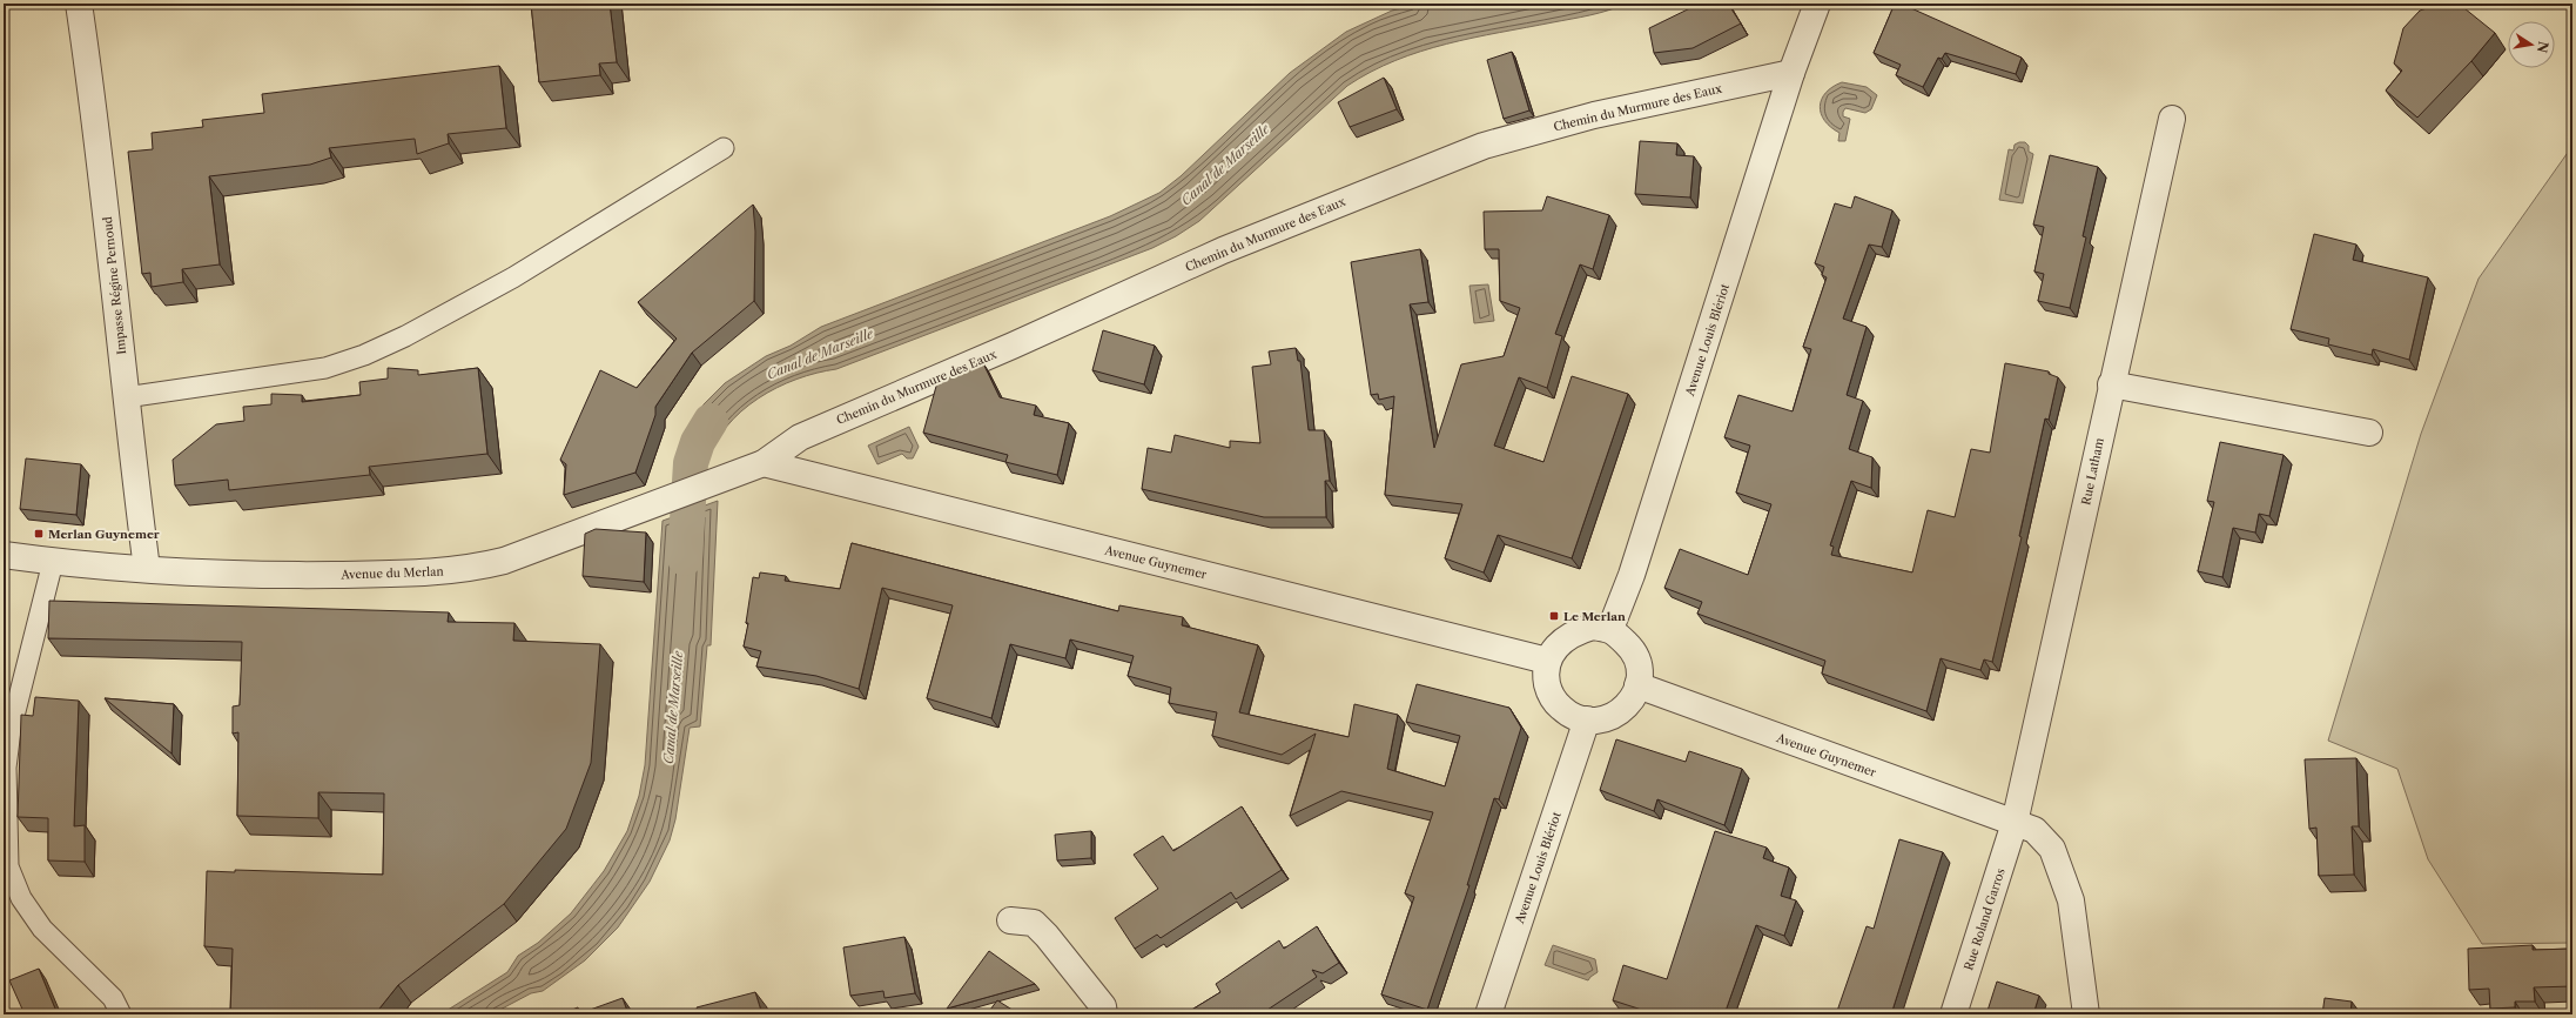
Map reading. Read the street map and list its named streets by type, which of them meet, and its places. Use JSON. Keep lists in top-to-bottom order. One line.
{"streets":{"street":["Chemin du Murmure des Eaux","Impasse Régine Pernoud","Avenue Louis Blériot","Rue Latham","Avenue Guynemer","Avenue du Merlan","Rue Roland Garros"]},"crossings":[["Chemin du Murmure des Eaux","Avenue Louis Blériot"],["Chemin du Murmure des Eaux","Avenue Guynemer"],["Chemin du Murmure des Eaux","Avenue du Merlan"],["Impasse Régine Pernoud","Avenue du Merlan"],["Avenue Louis Blériot","Avenue Guynemer"],["Rue Latham","Avenue Guynemer"],["Rue Latham","Rue Roland Garros"],["Avenue Guynemer","Avenue du Merlan"],["Avenue Guynemer","Rue Roland Garros"]],"water":["Canal de Marseille"],"places":{"transit":["Merlan Guynemer","Le Merlan"]},"north":"right"}
